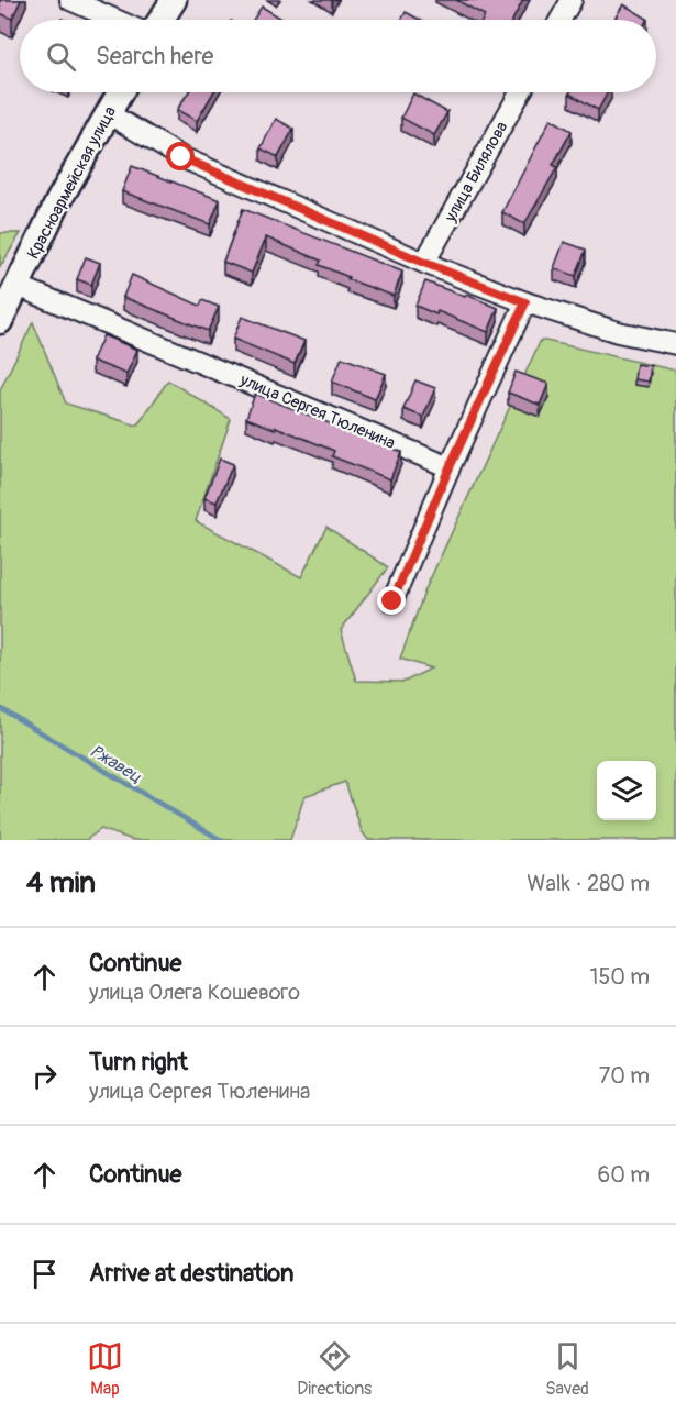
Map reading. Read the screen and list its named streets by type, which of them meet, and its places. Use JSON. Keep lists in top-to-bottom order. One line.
{"streets":{"street":["улица Билялова","Красноармейская улица","улица Сергея Тюленина"]},"crossings":[["Красноармейская улица","улица Сергея Тюленина"]],"water":["Ржавец"],"page":{"search":"Search here","heading":["4 min","Walk · 280 m"],"list":[["Continue","улица Олега Кошевого","150 m"],["Turn right","улица Сергея Тюленина","70 m"],["Continue","60 m"],"Arrive at destination"],"nav":["Map","Directions","Saved"]}}
